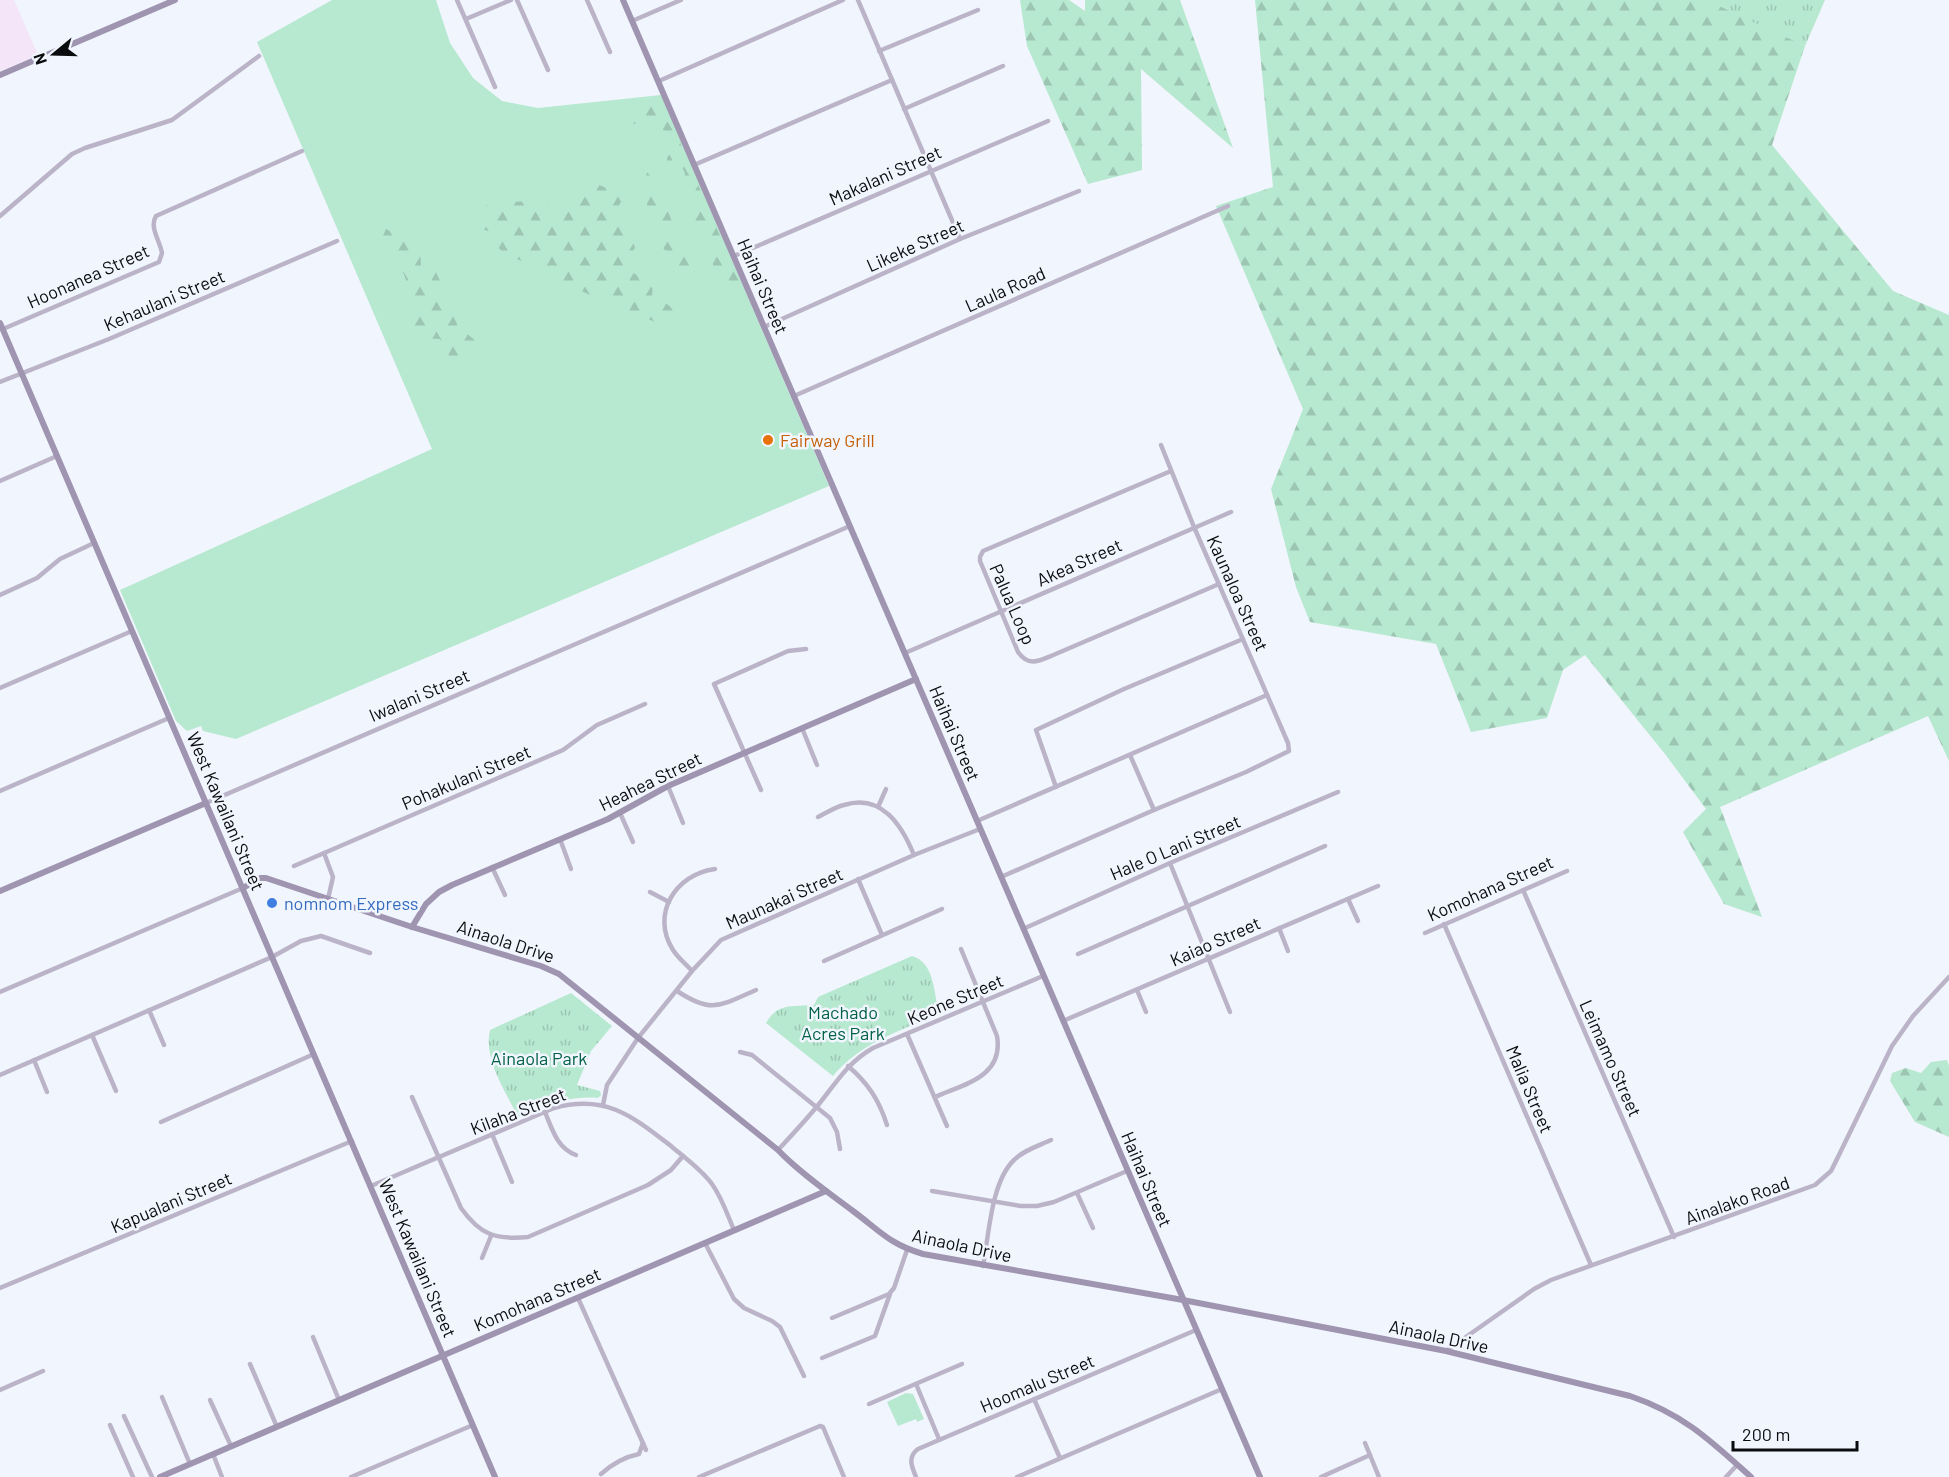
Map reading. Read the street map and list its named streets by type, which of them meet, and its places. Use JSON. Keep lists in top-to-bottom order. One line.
{"streets":{"street":["Makalani Street","Likeke Street","Hoonanea Street","Haihai Street","Laula Road","Kehaulani Street","Akea Street","Kaunaloa Street","Palua Loop","Iwalani Street","Pohakulani Street","Heahea Street","West Kawailani Street","Hale O Lani Street","Komohana Street","Maunakai Street","Ainaola Drive","Kaiao Street","Keone Street","Leimamo Street","Malia Street","Kilaha Street","Ainalako Road","Kapualani Street","Hoomalu Street"]},"crossings":[["Makalani Street","Haihai Street"],["Likeke Street","Haihai Street"],["Hoonanea Street","West Kawailani Street"],["Haihai Street","Laula Road"],["Haihai Street","Akea Street"],["Haihai Street","Iwalani Street"],["Haihai Street","Heahea Street"],["Haihai Street","Hale O Lani Street"],["Haihai Street","Maunakai Street"],["Haihai Street","Ainaola Drive"],["Haihai Street","Kaiao Street"],["Haihai Street","Keone Street"],["Haihai Street","Hoomalu Street"],["Kehaulani Street","West Kawailani Street"],["Akea Street","Kaunaloa Street"],["Akea Street","Palua Loop"],["Kaunaloa Street","Palua Loop"],["Iwalani Street","West Kawailani Street"],["Heahea Street","Ainaola Drive"],["West Kawailani Street","Komohana Street"],["West Kawailani Street","Ainaola Drive"],["West Kawailani Street","Kilaha Street"],["West Kawailani Street","Kapualani Street"],["Komohana Street","Ainaola Drive"],["Komohana Street","Leimamo Street"],["Komohana Street","Malia Street"],["Komohana Street","Kilaha Street"],["Maunakai Street","Ainaola Drive"],["Maunakai Street","Kilaha Street"],["Ainaola Drive","Keone Street"],["Ainaola Drive","Ainalako Road"],["Leimamo Street","Ainalako Road"],["Malia Street","Ainalako Road"]],"parks":["Machado Acres Park","Ainaola Park"],"places":["Fairway Grill","nomnom Express"],"scale_bar":"200 m","north":"left"}
